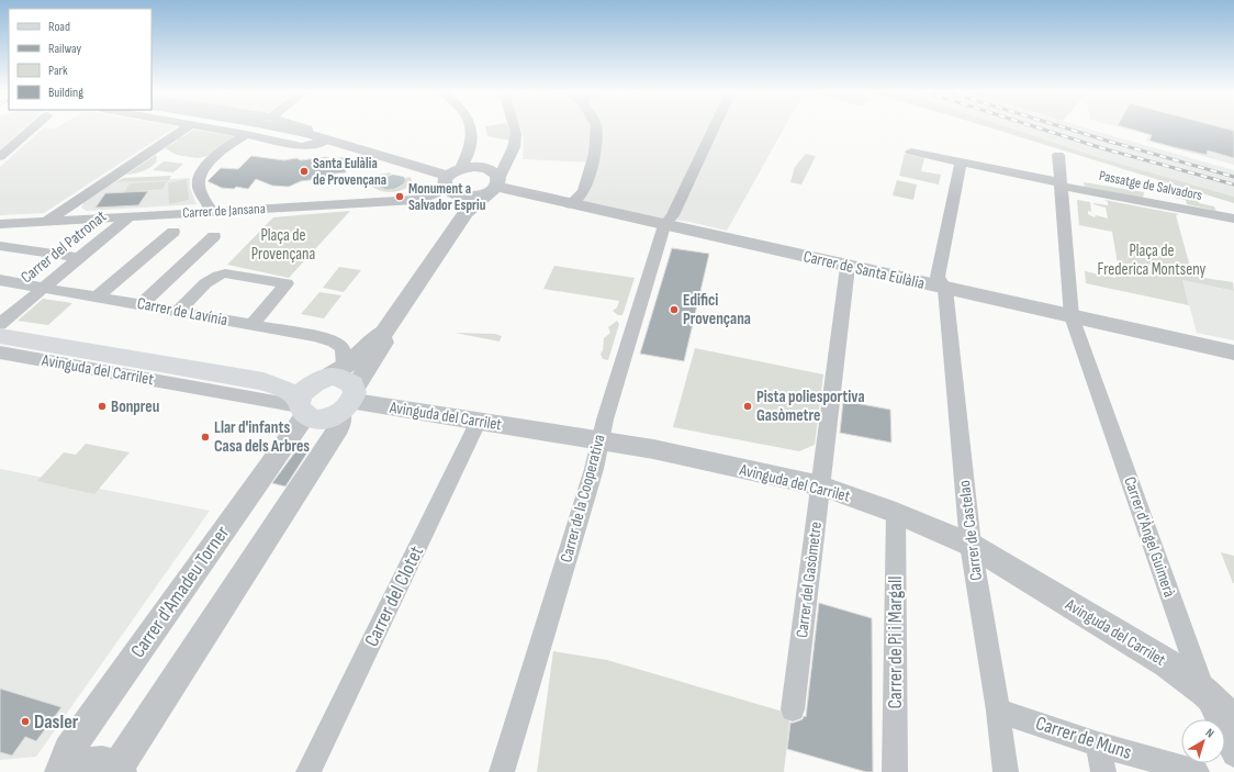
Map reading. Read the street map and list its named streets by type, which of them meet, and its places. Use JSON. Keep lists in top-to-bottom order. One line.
{"streets":{"main road":["Avinguda del Carrilet"],"street":["Passatge de Salvadors","Carrer de Jansana","Carrer del Patronat","Carrer de Santa Eulàlia","Carrer de Lavínia","Carrer de la Cooperativa","Carrer de Castelao","Carrer d'Àngel Guimerà","Carrer del Gasòmetre","Carrer d'Amadeu Torner","Carrer del Clotet","Carrer de Pi i Margall","Carrer de Muns"]},"crossings":[["Passatge de Salvadors","Carrer de Castelao"],["Passatge de Salvadors","Carrer d'Àngel Guimerà"],["Carrer de Jansana","Carrer del Patronat"],["Carrer de Jansana","Carrer de Santa Eulàlia"],["Carrer del Patronat","Carrer de Lavínia"],["Carrer de Santa Eulàlia","Carrer de la Cooperativa"],["Carrer de Santa Eulàlia","Carrer de Castelao"],["Carrer de Santa Eulàlia","Carrer d'Àngel Guimerà"],["Carrer de Santa Eulàlia","Carrer del Gasòmetre"],["Carrer de Lavínia","Avinguda del Carrilet"],["Avinguda del Carrilet","Carrer de la Cooperativa"],["Avinguda del Carrilet","Carrer de Castelao"],["Avinguda del Carrilet","Carrer d'Àngel Guimerà"],["Avinguda del Carrilet","Carrer del Gasòmetre"],["Avinguda del Carrilet","Carrer d'Amadeu Torner"],["Avinguda del Carrilet","Carrer del Clotet"],["Avinguda del Carrilet","Carrer de Pi i Margall"],["Carrer de Castelao","Carrer de Muns"]],"parks":["Plaça de Provençana","Plaça de Frederica Montseny"],"places":["Santa Eulàlia de Provençana","Monument a Salvador Espriu","Edifici Provençana","Bonpreu","Pista poliesportiva Gasòmetre","Llar d'infants Casa dels Arbres","Dasler"],"legend":["Road","Railway","Park","Building"],"north":"top right"}
